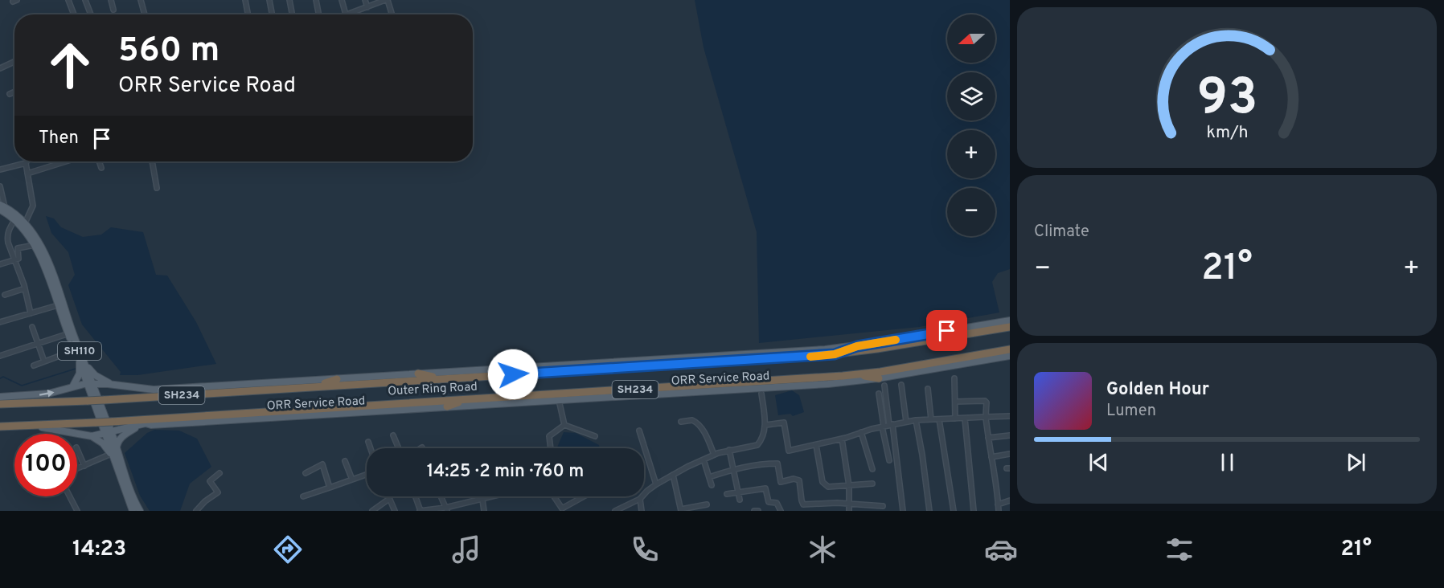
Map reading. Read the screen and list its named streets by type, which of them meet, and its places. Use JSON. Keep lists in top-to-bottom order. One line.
{"streets":{"highway":["Outer Ring Road","SH234"],"main road":["SH110","ORR Service Road"]},"crossings":[["SH110","ORR Service Road"],["SH110","Outer Ring Road"],["ORR Service Road","Outer Ring Road"]],"north":"left","page":{"map_buttons":["+","−"],"turn":["560 m","ORR Service Road"],"then":"Then","tile":"Climate","heat":["−","21°","+"],"song":["Golden Hour","Lumen"],"limit":"100","trip":"14:25 · 2 min · 760 m","tabs":["14:23","21°"],"gauge":["93","km/h"]}}
